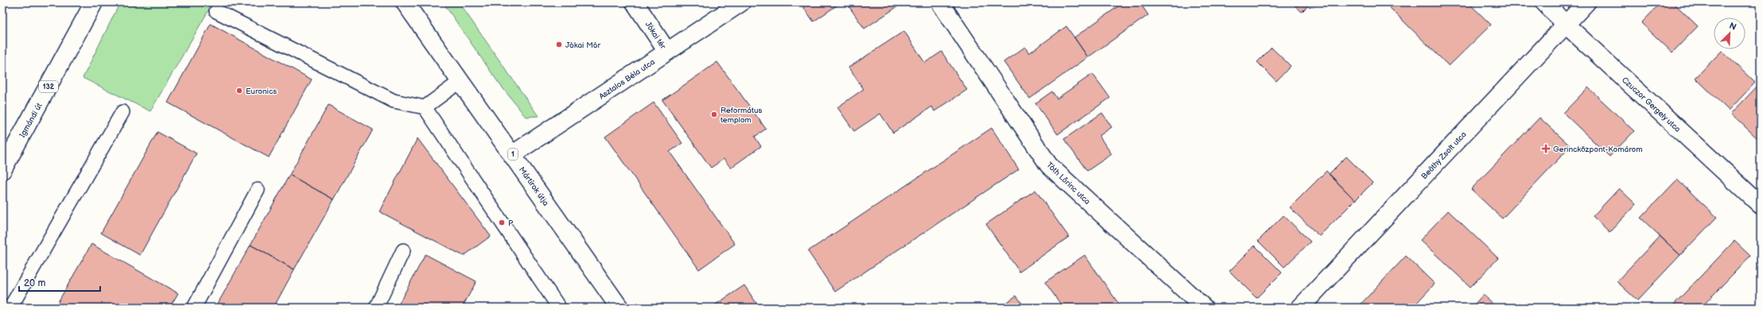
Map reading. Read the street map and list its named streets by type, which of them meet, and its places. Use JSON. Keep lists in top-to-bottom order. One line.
{"streets":{"street":["Jókai tér","Asztalos Béla utca","132","Czuczor Gergely utca","Igmándi út","1","Beöthy Zsolt utca","Tóth Lőrinc utca","Mártírok útja"]},"crossings":[["Jókai tér","Asztalos Béla utca"],["Asztalos Béla utca","Mártírok útja"],["Czuczor Gergely utca","Beöthy Zsolt utca"]],"places":{"other":["Jókai Mór","Euronics","Református templom","P"],"health":["Gerincközpont-Komárom"]},"scale_bar":"20 m","north":"top right"}
